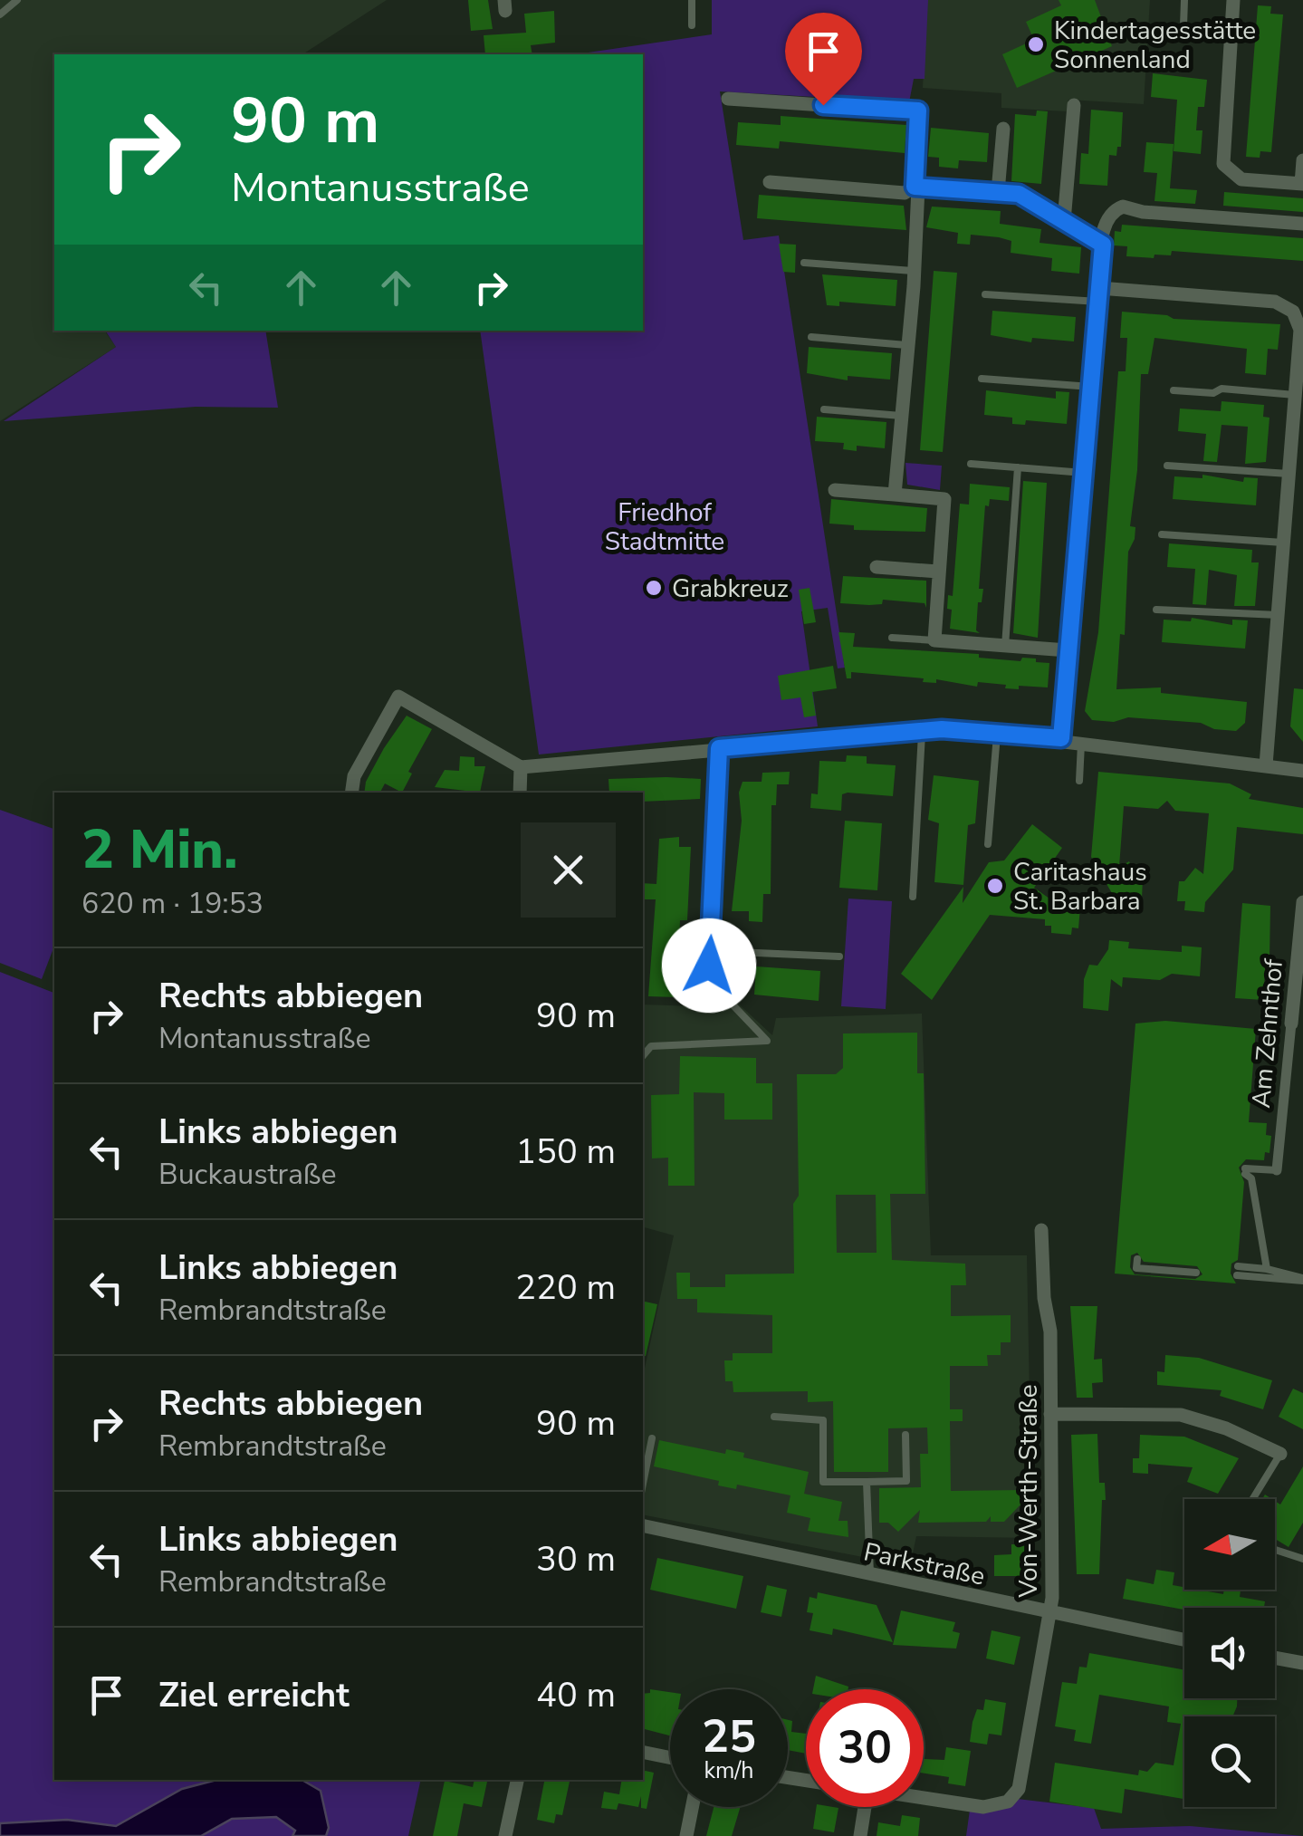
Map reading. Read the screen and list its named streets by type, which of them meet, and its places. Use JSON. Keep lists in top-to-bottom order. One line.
{"streets":{"street":["Am Zehnthof","Von-Werth-Straße","Parkstraße"]},"crossings":[["Von-Werth-Straße","Parkstraße"]],"parks":["Friedhof Stadtmitte"],"places":["Kindertagesstätte Sonnenland","Grabkreuz","Caritashaus St. Barbara"],"north":"left","page":{"turn":["90 m","Montanusstraße"],"heading":["2 Min.","620 m · 19:53"],"list":[{"name":"Rechts abbiegen","note":"Montanusstraße","value":"90 m"},{"name":"Links abbiegen","note":"Buckaustraße","value":"150 m"},{"name":"Links abbiegen","note":"Rembrandtstraße","value":"220 m"},{"name":"Rechts abbiegen","note":"Rembrandtstraße","value":"90 m"},{"name":"Links abbiegen","note":"Rembrandtstraße","value":"30 m"},{"name":"Ziel erreicht","value":"40 m"}],"speed":"25 km/h","limit":"30"}}
